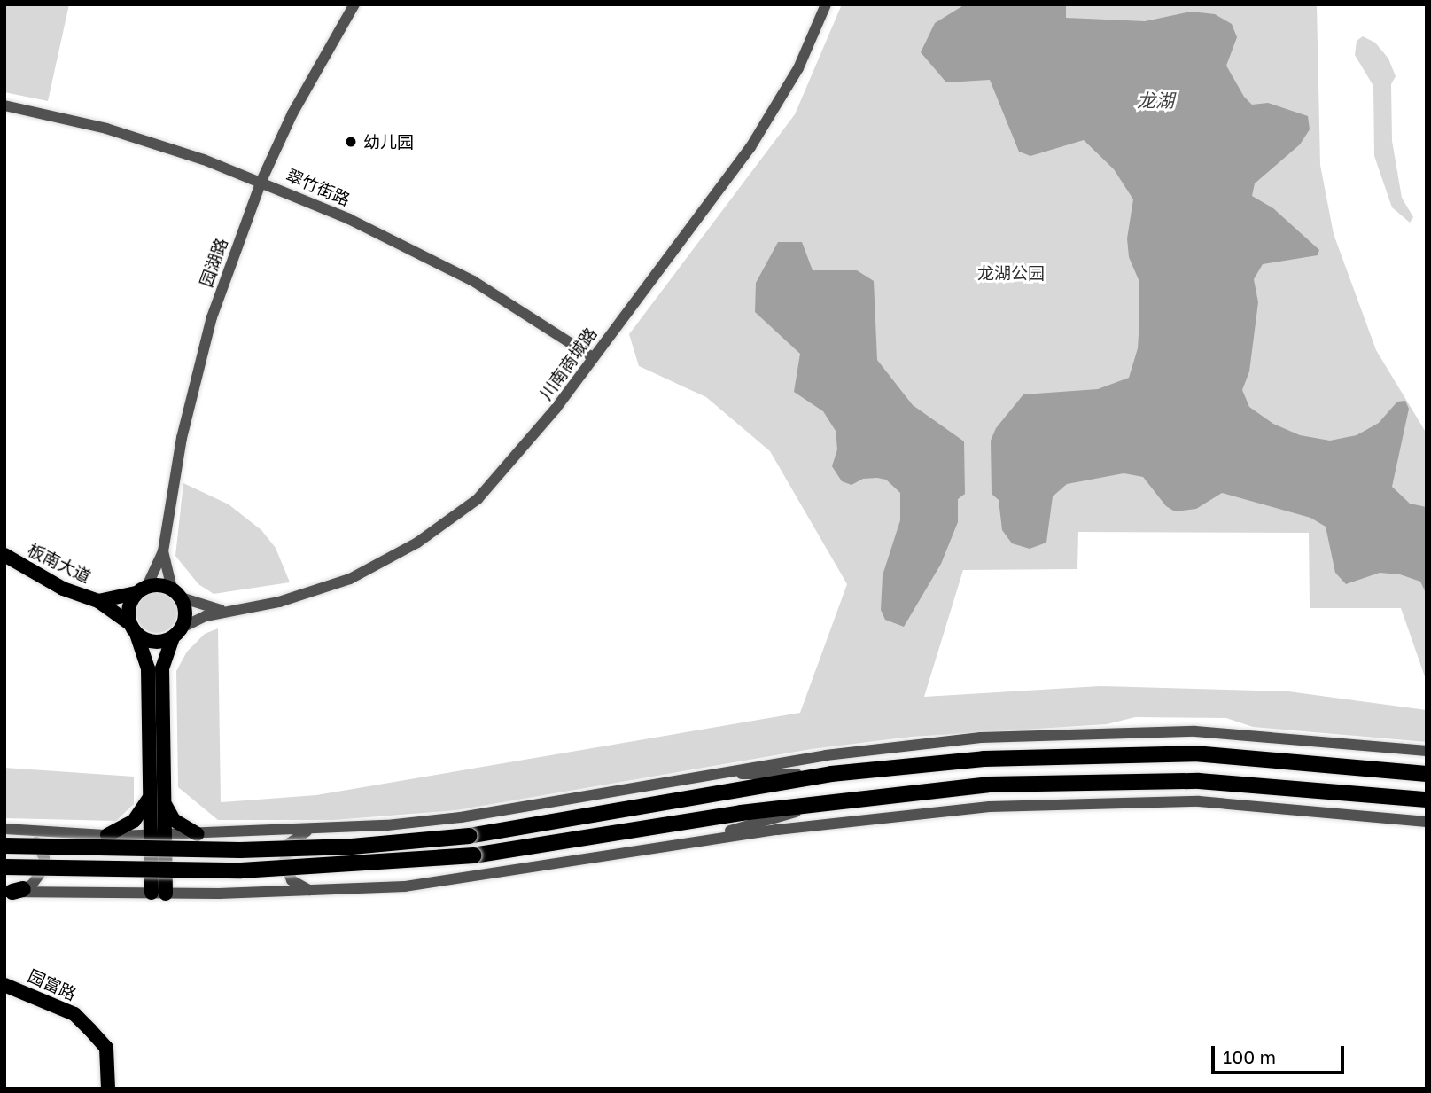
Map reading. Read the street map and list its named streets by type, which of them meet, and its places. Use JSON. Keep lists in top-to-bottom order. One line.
{"streets":{"main road":["板南大道","园富路"],"street":["翠竹街路","园湖路","川南商城路"]},"crossings":[["翠竹街路","园湖路"],["翠竹街路","川南商城路"]],"water":["龙湖"],"parks":["龙湖公园"],"places":["幼儿园"],"scale_bar":"100 m"}
